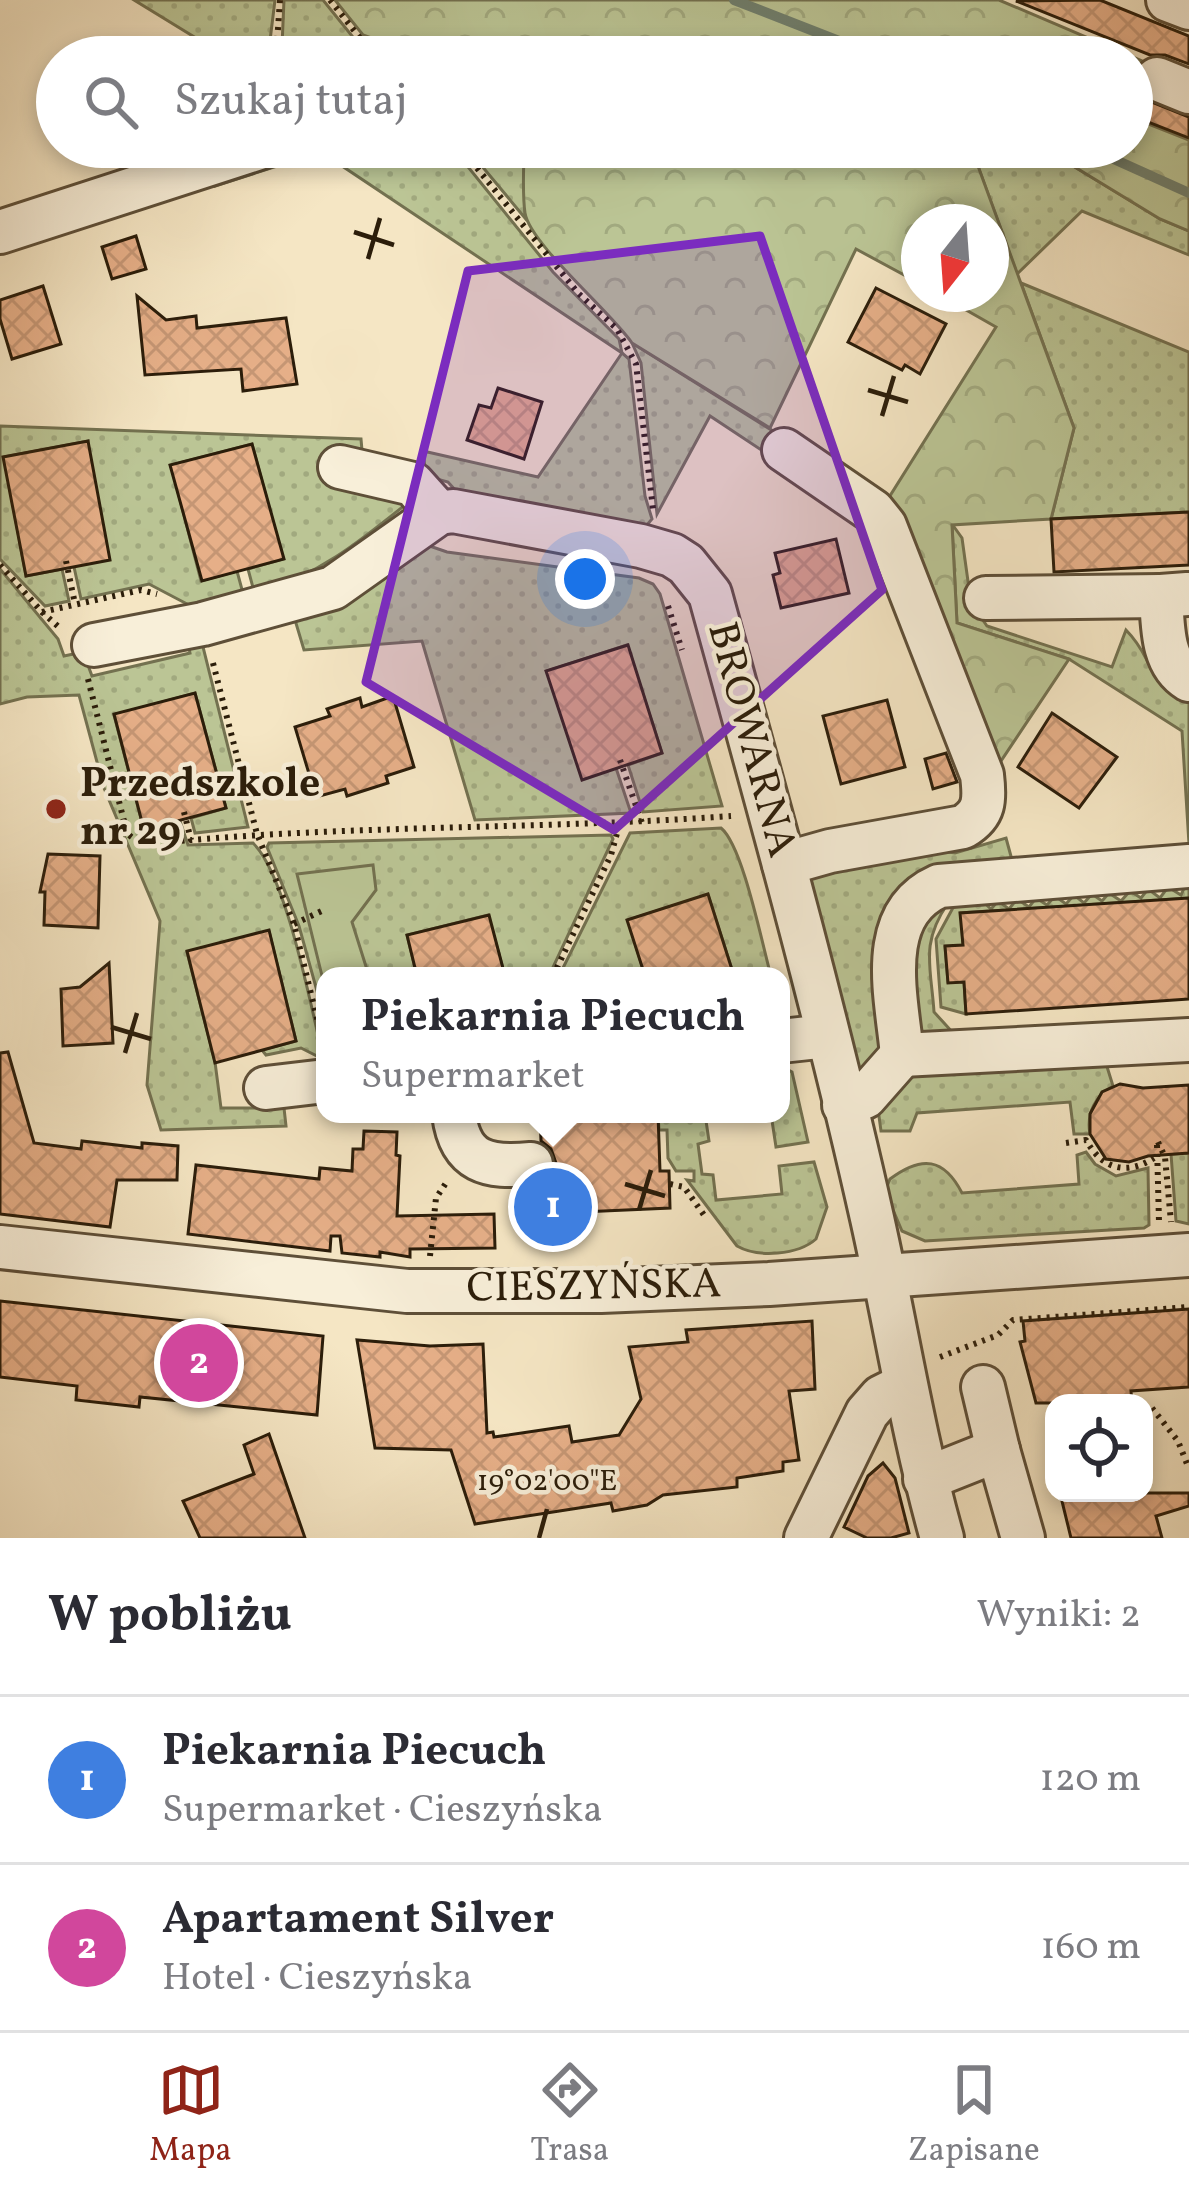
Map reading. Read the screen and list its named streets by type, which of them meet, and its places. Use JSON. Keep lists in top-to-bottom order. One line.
{"streets":{"street":["BROWARNA","CIESZYŃSKA"]},"crossings":[["BROWARNA","CIESZYŃSKA"]],"places":["Przedszkole nr 29"],"north":"bottom","page":{"search":"Szukaj tutaj","popup":["Piekarnia Piecuch","Supermarket"],"pins":["1","2"],"heading":["W pobliżu","Wyniki: 2"],"list":[{"mark":"1","name":"Piekarnia Piecuch","note":"Supermarket · Cieszyńska","value":"120 m"},{"mark":"2","name":"Apartament Silver","note":"Hotel · Cieszyńska","value":"160 m"}],"nav":["Mapa","Trasa","Zapisane"]},"coordinates":["19°02'00\"E"]}
